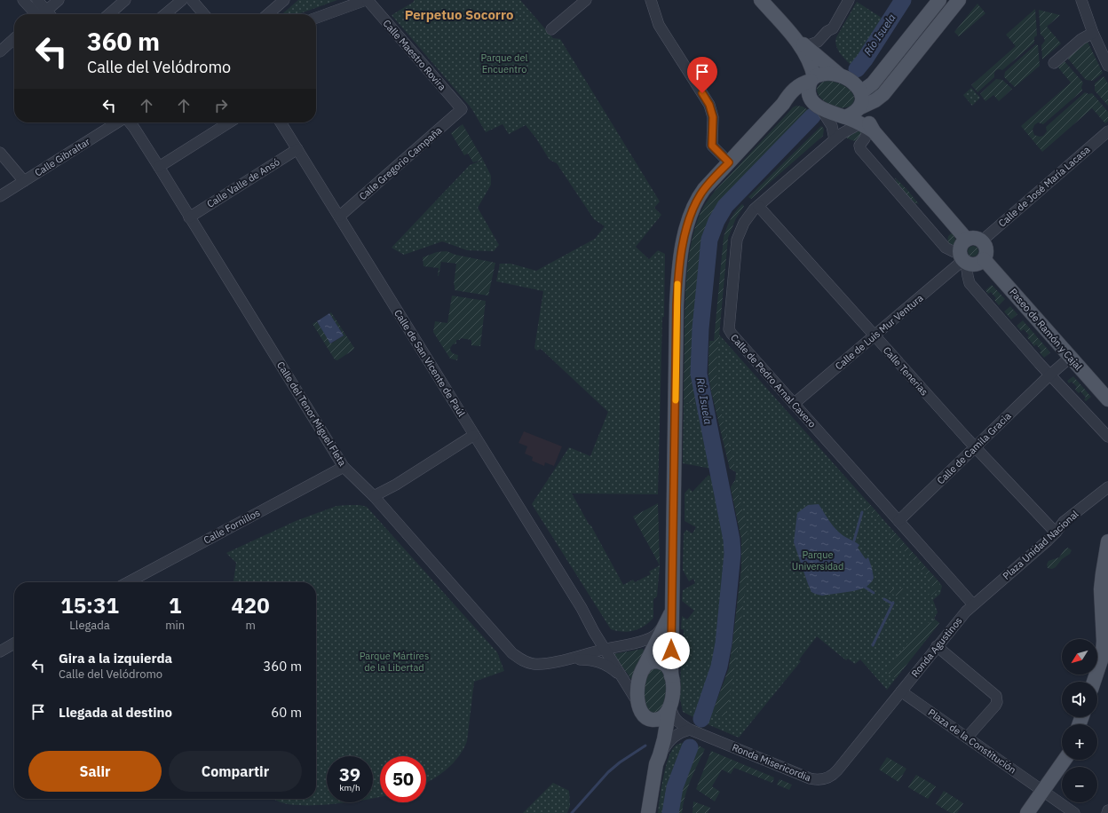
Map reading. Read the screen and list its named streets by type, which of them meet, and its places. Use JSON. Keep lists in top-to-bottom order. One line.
{"streets":{"main road":["Paseo de Ramón y Cajal"],"street":["Calle Maestro Rovira","Calle Gibraltar","Calle Gregorio Campaña","Calle Valle de Ansó","Calle de José María Lacasa","Calle de Luis Mur Ventura","Calle de San Vicente de Paúl","Calle Tenerias","Calle de Pedro Arnal Cavero","Calle del Tenor Miguel Fleta","Calle de Camila Gracia","Calle Fornillos","Plaza Unidad Nacional","Ronda Agustinos","Plaza de la Constitución","Ronda Misericordia"]},"crossings":[["Calle Maestro Rovira","Calle Gregorio Campaña"],["Calle Gregorio Campaña","Calle de San Vicente de Paúl"],["Calle Valle de Ansó","Calle de San Vicente de Paúl"],["Calle Valle de Ansó","Calle del Tenor Miguel Fleta"],["Calle de José María Lacasa","Paseo de Ramón y Cajal"],["Calle de José María Lacasa","Calle de Luis Mur Ventura"],["Paseo de Ramón y Cajal","Calle de Luis Mur Ventura"],["Paseo de Ramón y Cajal","Calle de Camila Gracia"],["Calle de Luis Mur Ventura","Calle Tenerias"],["Calle de Luis Mur Ventura","Calle de Pedro Arnal Cavero"],["Calle de San Vicente de Paúl","Calle del Tenor Miguel Fleta"],["Calle de San Vicente de Paúl","Ronda Misericordia"],["Calle Tenerias","Calle de Pedro Arnal Cavero"],["Calle Tenerias","Calle de Camila Gracia"],["Calle Tenerias","Plaza Unidad Nacional"],["Calle de Pedro Arnal Cavero","Calle de Camila Gracia"],["Calle de Pedro Arnal Cavero","Plaza Unidad Nacional"],["Calle de Pedro Arnal Cavero","Ronda Agustinos"],["Calle del Tenor Miguel Fleta","Calle Fornillos"],["Plaza Unidad Nacional","Ronda Agustinos"],["Ronda Agustinos","Plaza de la Constitución"],["Ronda Agustinos","Ronda Misericordia"],["Plaza de la Constitución","Ronda Misericordia"]],"districts":["Perpetuo Socorro"],"water":["Río Isuela"],"parks":["Parque del Encuentro","Parque Universidad","Parque Mártires de la Libertad"],"north":"bottom left","page":{"turn":["360 m","Calle del Velódromo"],"eta":["15:31","Llegada","1","min","420","m"],"map_buttons":["+","−"],"list":[{"name":"Gira a la izquierda","note":"Calle del Velódromo","value":"360 m"},{"name":"Llegada al destino","value":"60 m"}],"buttons":["Salir","Compartir"],"speed":"39 km/h","limit":"50"}}
